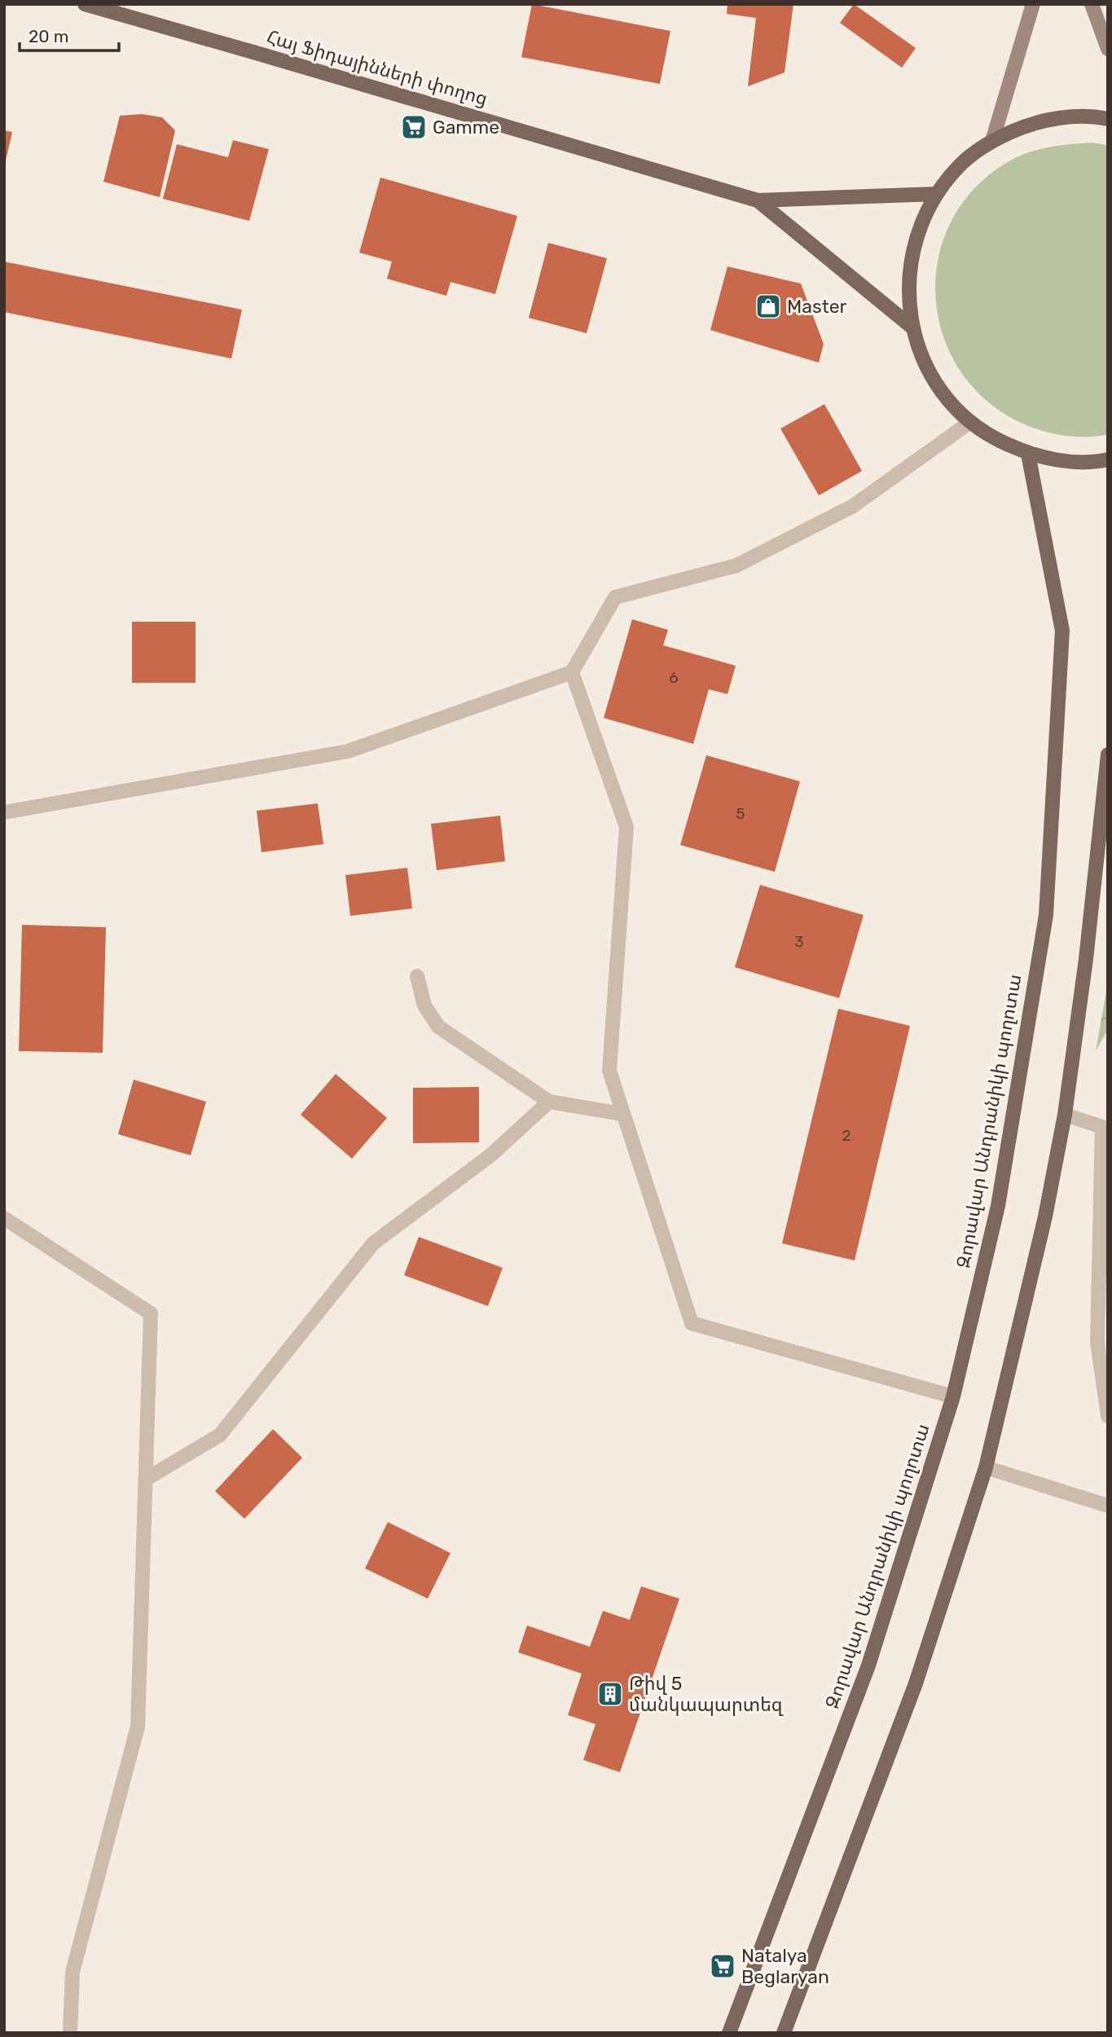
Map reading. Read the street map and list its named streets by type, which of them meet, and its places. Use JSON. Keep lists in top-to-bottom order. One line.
{"streets":{"main road":["Հայ Ֆիդայինների փողոց","Զորավար Անդրանիկի պողոտա"]},"places":{"supermarket":["Gamme","Natalya Beglaryan"],"shop":["Master"],"building":["Թիվ 5 մանկապարտեզ"]},"house_numbers":["6","5","3","2"],"scale_bar":"20 m"}
